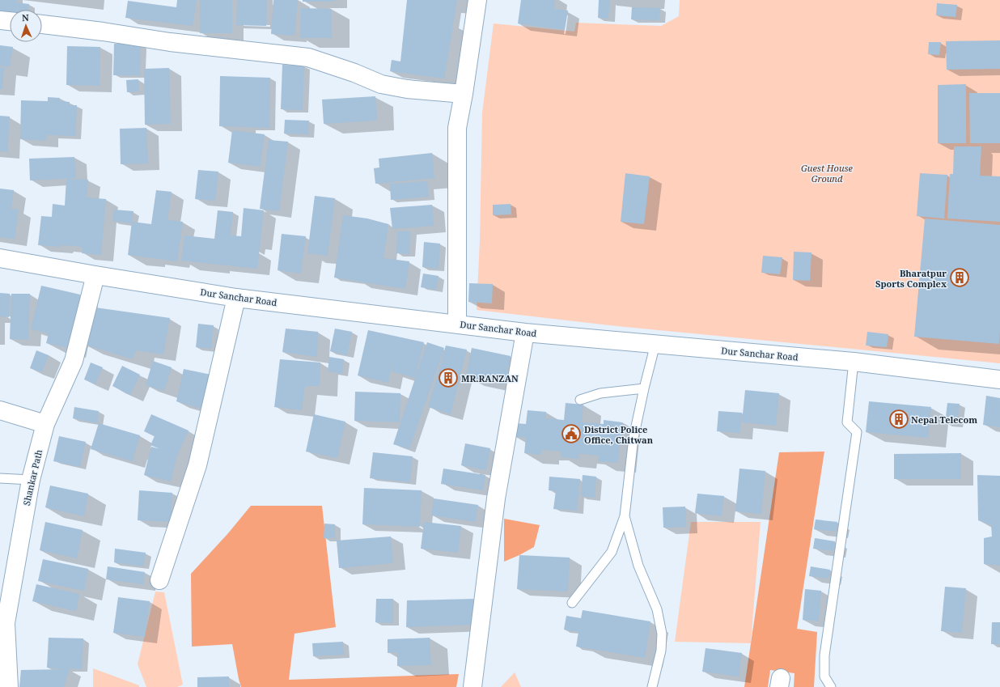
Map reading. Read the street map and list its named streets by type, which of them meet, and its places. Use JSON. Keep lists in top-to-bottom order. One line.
{"streets":{"street":["Dur Sanchar Road","Shankar Path"]},"crossings":[["Dur Sanchar Road","Shankar Path"]],"parks":["Guest House Ground"],"places":{"building":["Bharatpur Sports Complex","MR.RANZAN","Nepal Telecom"],"public building":["District Police Office, Chitwan"]},"north":"top"}
